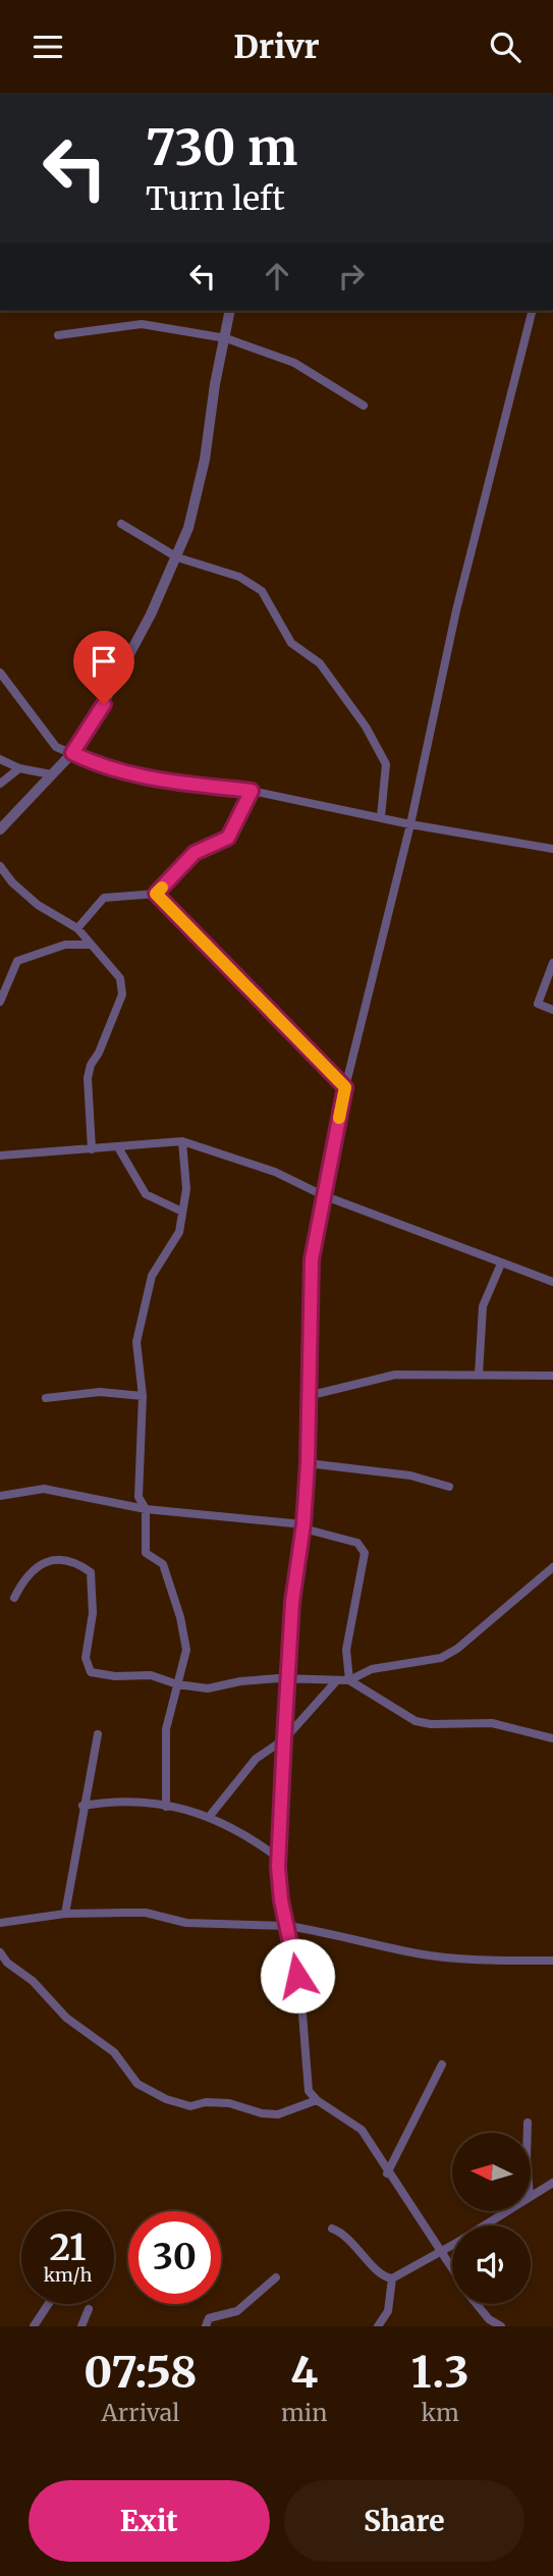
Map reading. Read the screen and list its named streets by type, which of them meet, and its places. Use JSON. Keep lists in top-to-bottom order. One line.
{"north":"left","page":{"header":"Drivr","turn":["730 m","Turn left"],"speed":"21 km/h","limit":"30","eta":["07:58","Arrival","4","min","1.3","km"],"buttons":["Exit","Share"]}}
